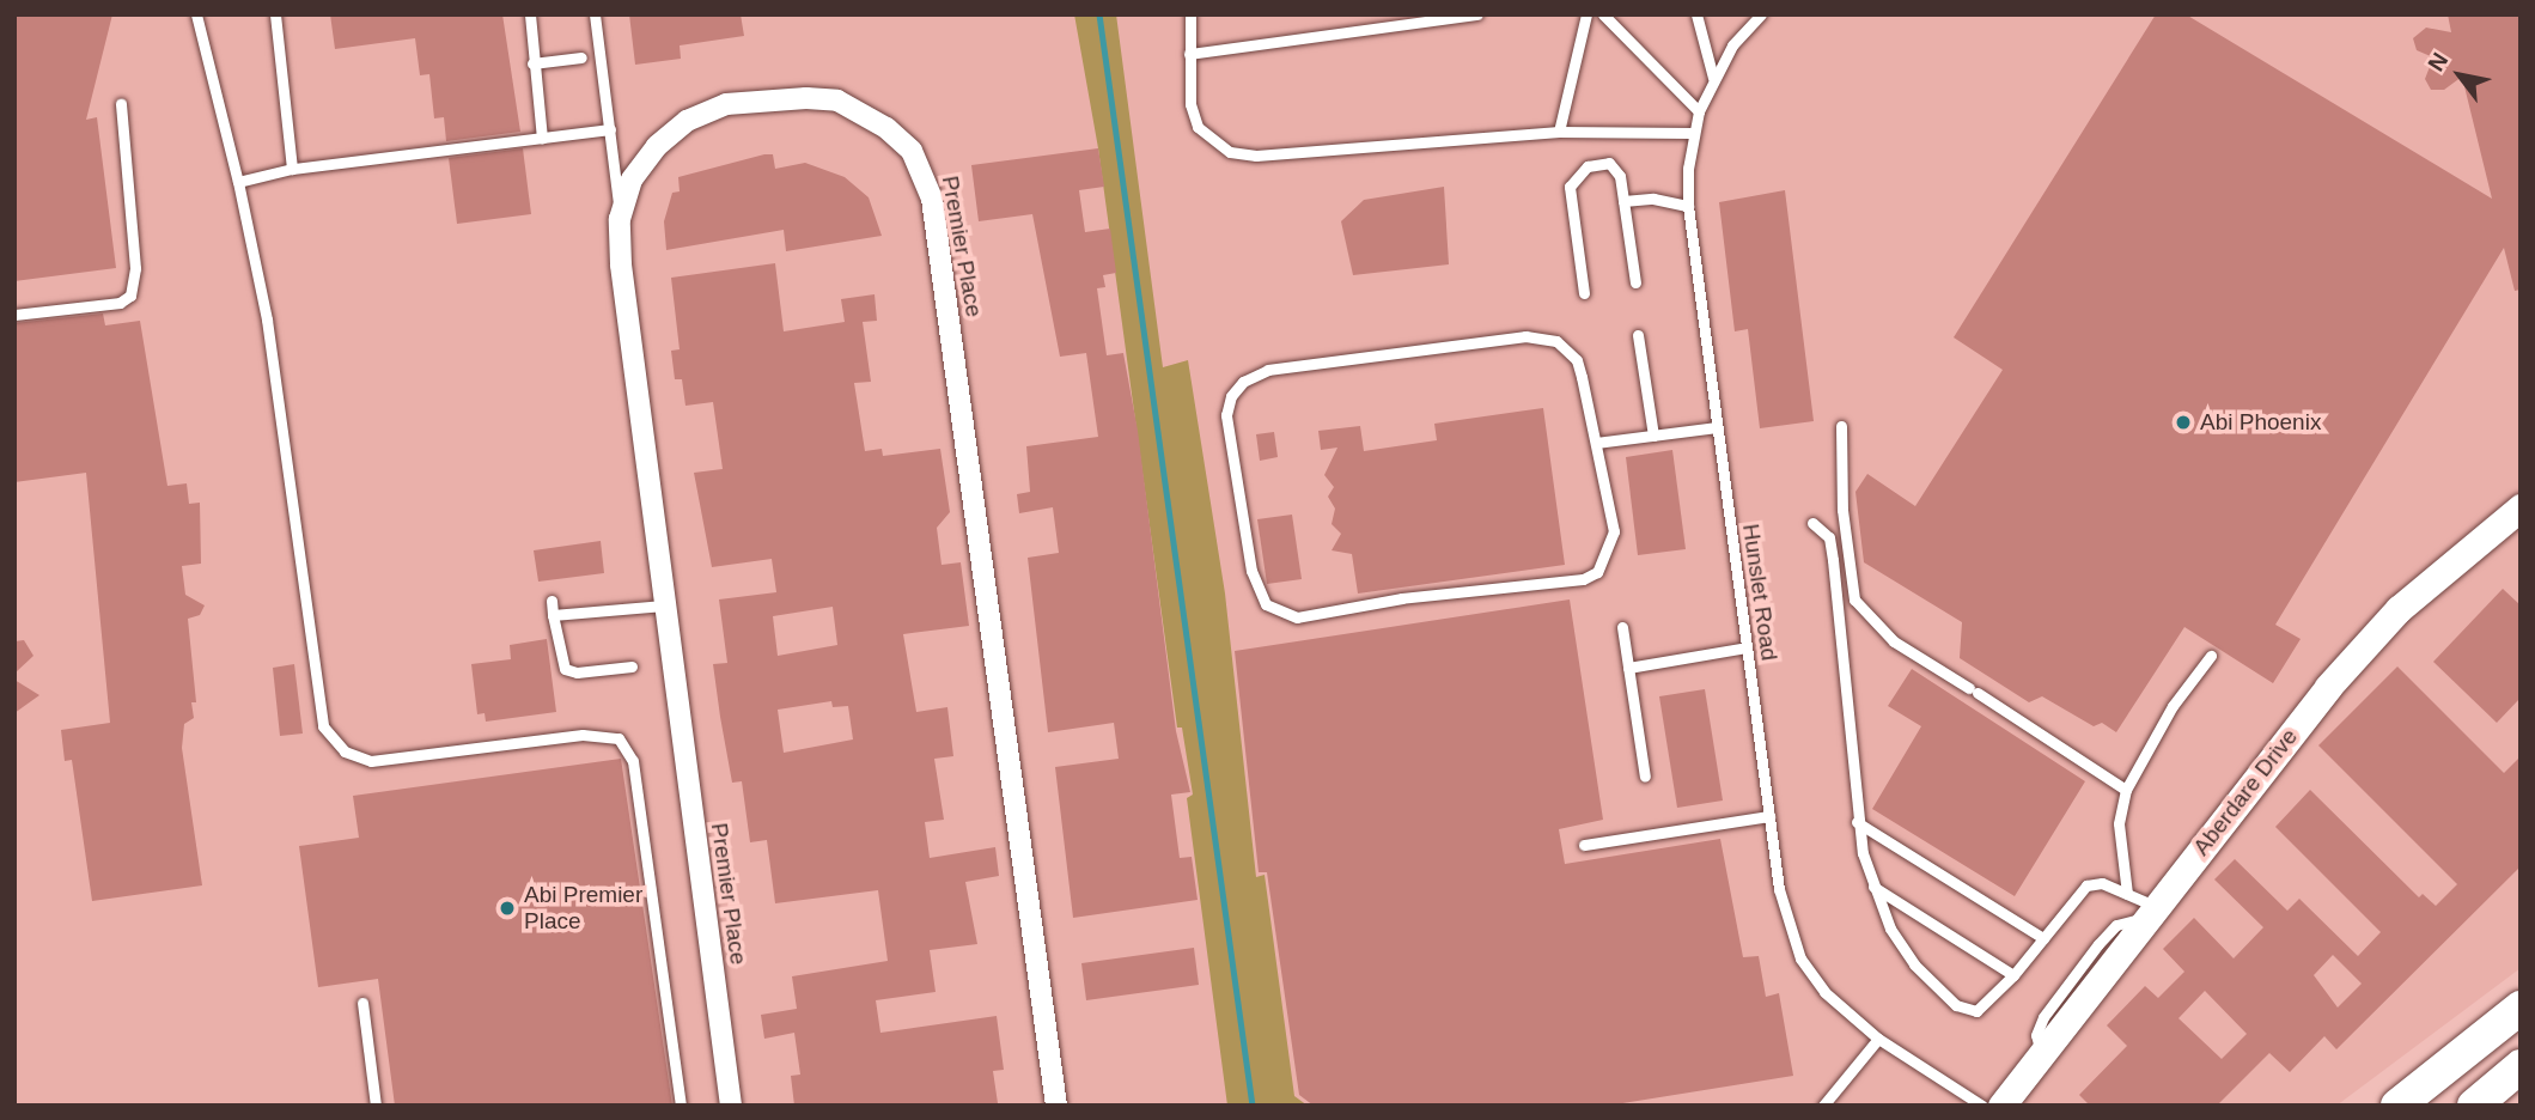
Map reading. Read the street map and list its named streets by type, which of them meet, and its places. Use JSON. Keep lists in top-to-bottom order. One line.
{"streets":{"street":["Premier Place","Aberdare Drive"],"lane":["Hunslet Road"]},"places":["Abi Phoenix","Abi Premier Place"],"north":"top left"}
